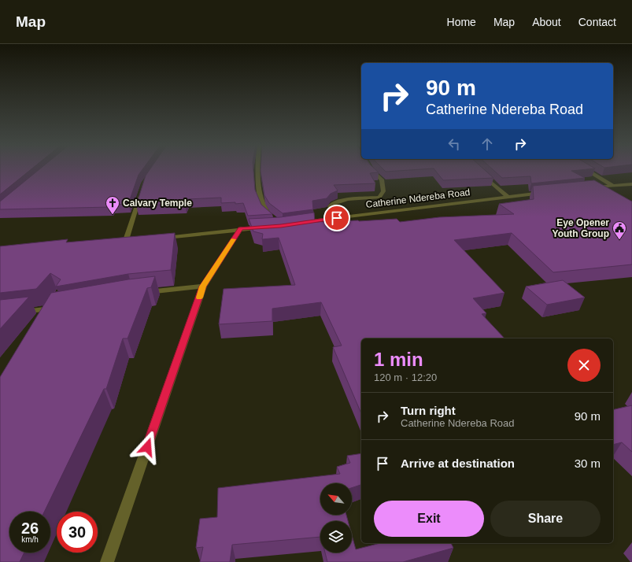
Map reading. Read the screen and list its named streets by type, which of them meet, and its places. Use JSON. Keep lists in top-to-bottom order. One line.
{"streets":{"street":["Catherine Ndereba Road"]},"places":{"church":["Calvary Temple"],"public building":["Eye Opener Youth Group"]},"north":"top left","page":{"header":"Map","nav":["Home","Map","About","Contact"],"turn":["90 m","Catherine Ndereba Road"],"heading":["1 min","120 m · 12:20"],"list":[{"name":"Turn right","note":"Catherine Ndereba Road","value":"90 m"},{"name":"Arrive at destination","value":"30 m"}],"buttons":["Exit","Share"],"speed":"26 km/h","limit":"30"}}
